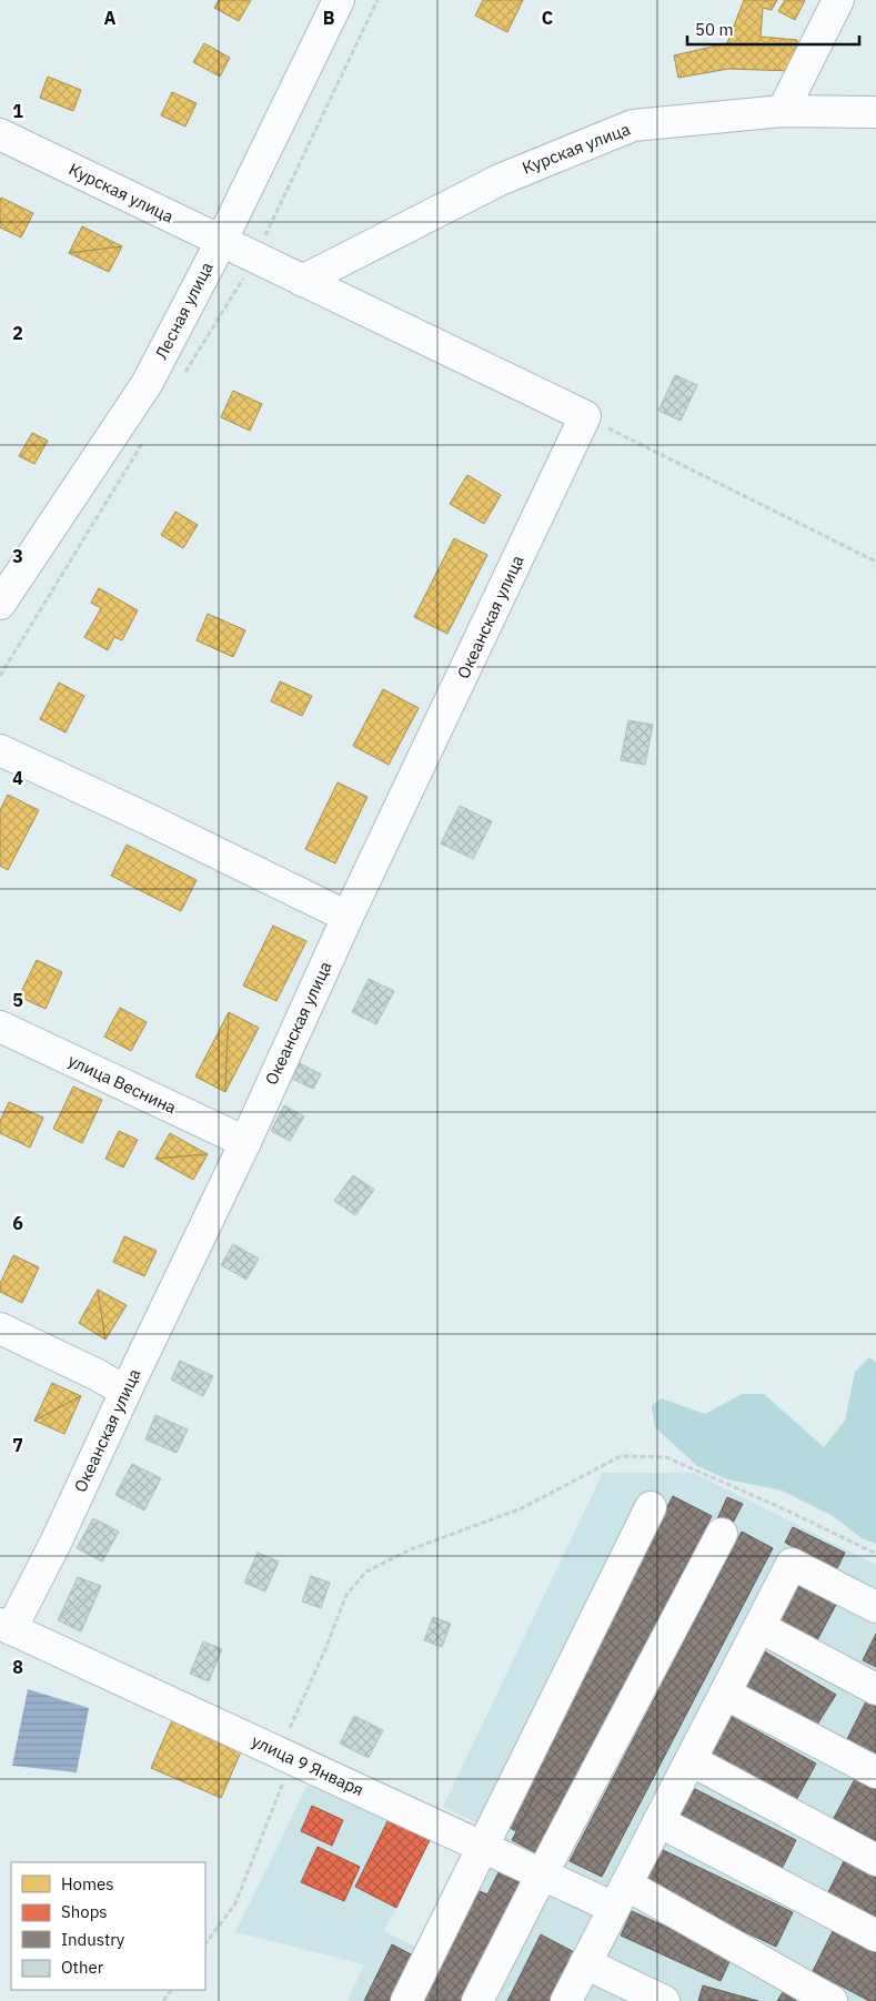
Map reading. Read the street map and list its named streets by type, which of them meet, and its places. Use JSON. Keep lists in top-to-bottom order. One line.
{"streets":{"street":["Курская улица","Лесная улица","Океанская улица","улица Веснина","улица 9 Января"]},"crossings":[["Курская улица","Лесная улица"],["Курская улица","Океанская улица"],["Океанская улица","улица Веснина"],["Океанская улица","улица 9 Января"]],"legend":["Homes","Shops","Industry","Other"],"scale_bar":"50 m","grid":{"columns":["A","B","C"],"rows":["1","2","3","4","5","6","7","8"]}}
